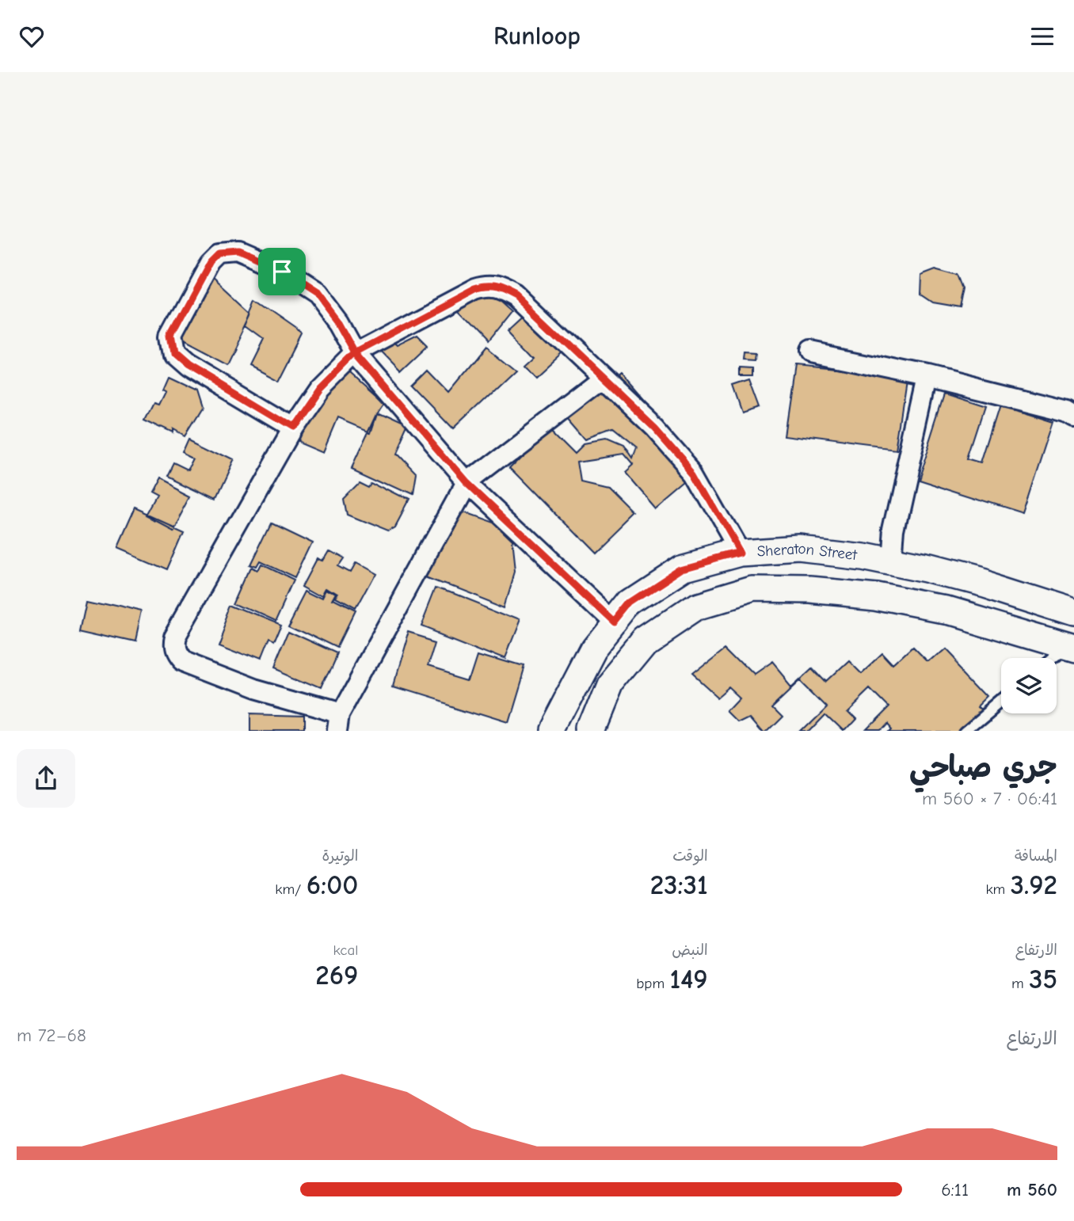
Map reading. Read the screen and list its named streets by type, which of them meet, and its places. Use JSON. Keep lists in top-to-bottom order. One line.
{"streets":{"street":["Sheraton Street"]},"page":{"header":"Runloop","heading":["جري صباحي","06:41 · 7 × 560 m"],"stats":[["المسافة","3.92 km"],["الوقت","23:31"],["الوتيرة","6:00 /km"],["الارتفاع","35 m"],["النبض","149 bpm"],["kcal","269"]],"chart":["الارتفاع","68–72 m"],"list":[{"name":"560 m","note":"6:11"}]}}
